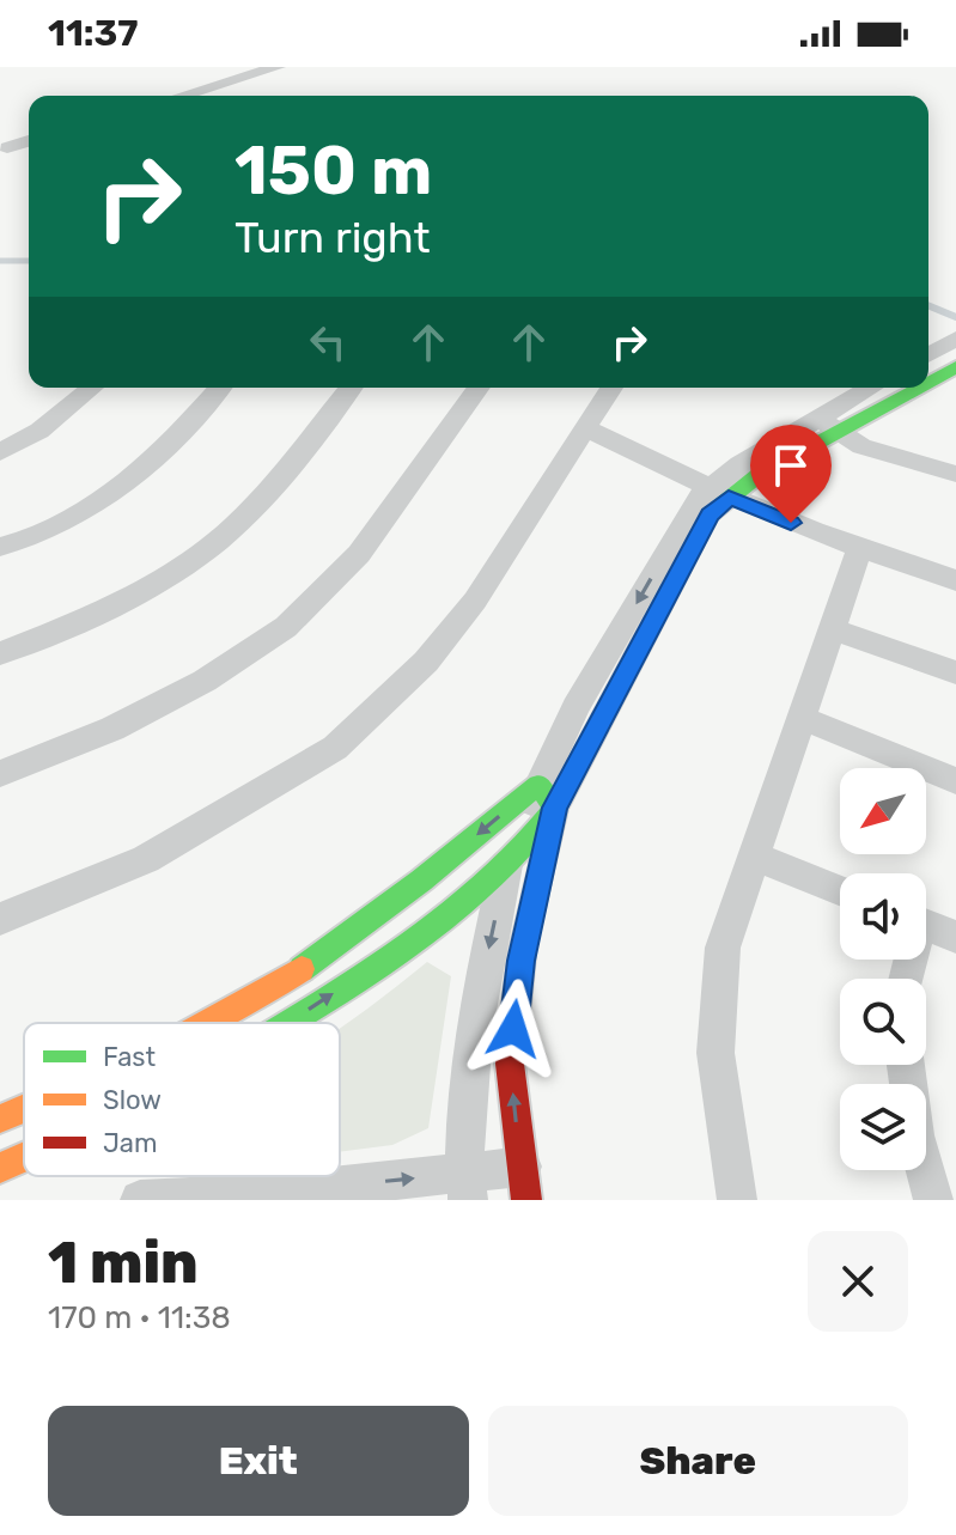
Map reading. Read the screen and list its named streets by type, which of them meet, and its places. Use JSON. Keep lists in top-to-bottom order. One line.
{"legend":["Fast","Slow","Jam"],"north":"bottom left","page":{"status":"11:37","turn":["150 m","Turn right"],"heading":["1 min","170 m · 11:38"],"buttons":["Exit","Share"]}}
